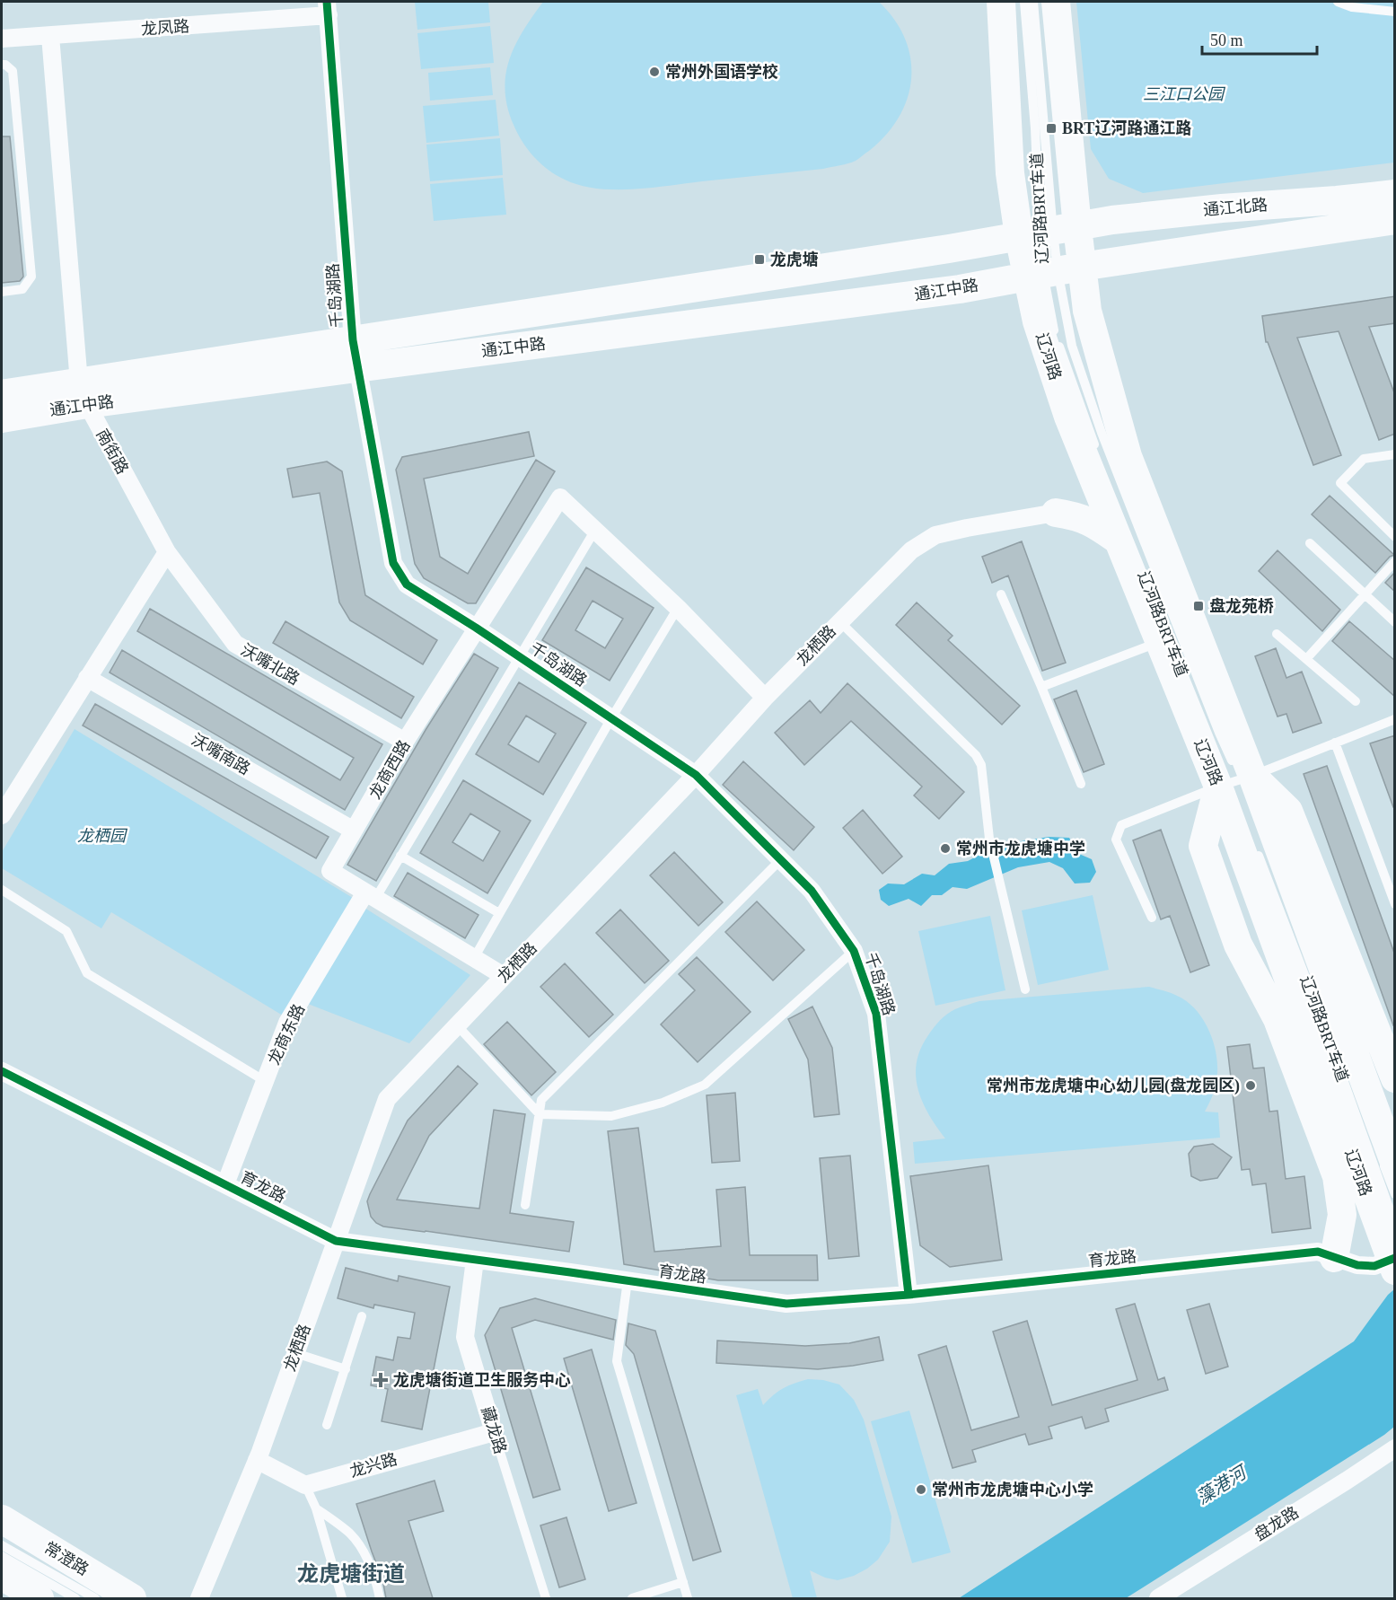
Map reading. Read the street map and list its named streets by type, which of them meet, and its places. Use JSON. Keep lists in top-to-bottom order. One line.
{"streets":{"main road":["通江北路","通江中路","辽河路","常澄路"],"street":["龙凤路","千岛湖路","南街路","龙栖路","沃嘴北路","沃嘴南路","龙商西路","龙商东路","育龙路","藏龙路","龙兴路","盘龙路"],"lane":["辽河路BRT车道"]},"crossings":[["龙凤路","千岛湖路"],["龙凤路","南街路"],["通江北路","辽河路BRT车道"],["通江北路","通江中路"],["通江北路","辽河路"],["辽河路BRT车道","通江中路"],["辽河路BRT车道","辽河路"],["辽河路BRT车道","育龙路"],["通江中路","千岛湖路"],["通江中路","辽河路"],["通江中路","南街路"],["千岛湖路","龙栖路"],["千岛湖路","龙商西路"],["千岛湖路","育龙路"],["辽河路","育龙路"],["南街路","沃嘴北路"],["龙栖路","龙商西路"],["龙栖路","育龙路"],["沃嘴北路","龙商西路"],["沃嘴南路","龙商西路"],["龙商西路","龙商东路"],["龙商东路","育龙路"],["育龙路","藏龙路"],["藏龙路","龙兴路"]],"districts":["龙虎塘街道"],"water":["藻港河"],"parks":["三江口公园","龙栖园"],"places":{"other":["常州外国语学校","常州市龙虎塘中学","常州市龙虎塘中心幼儿园(盘龙园区)","常州市龙虎塘中心小学"],"transit":["BRT辽河路通江路","龙虎塘","盘龙苑桥"],"health":["龙虎塘街道卫生服务中心"]},"scale_bar":"50 m"}
